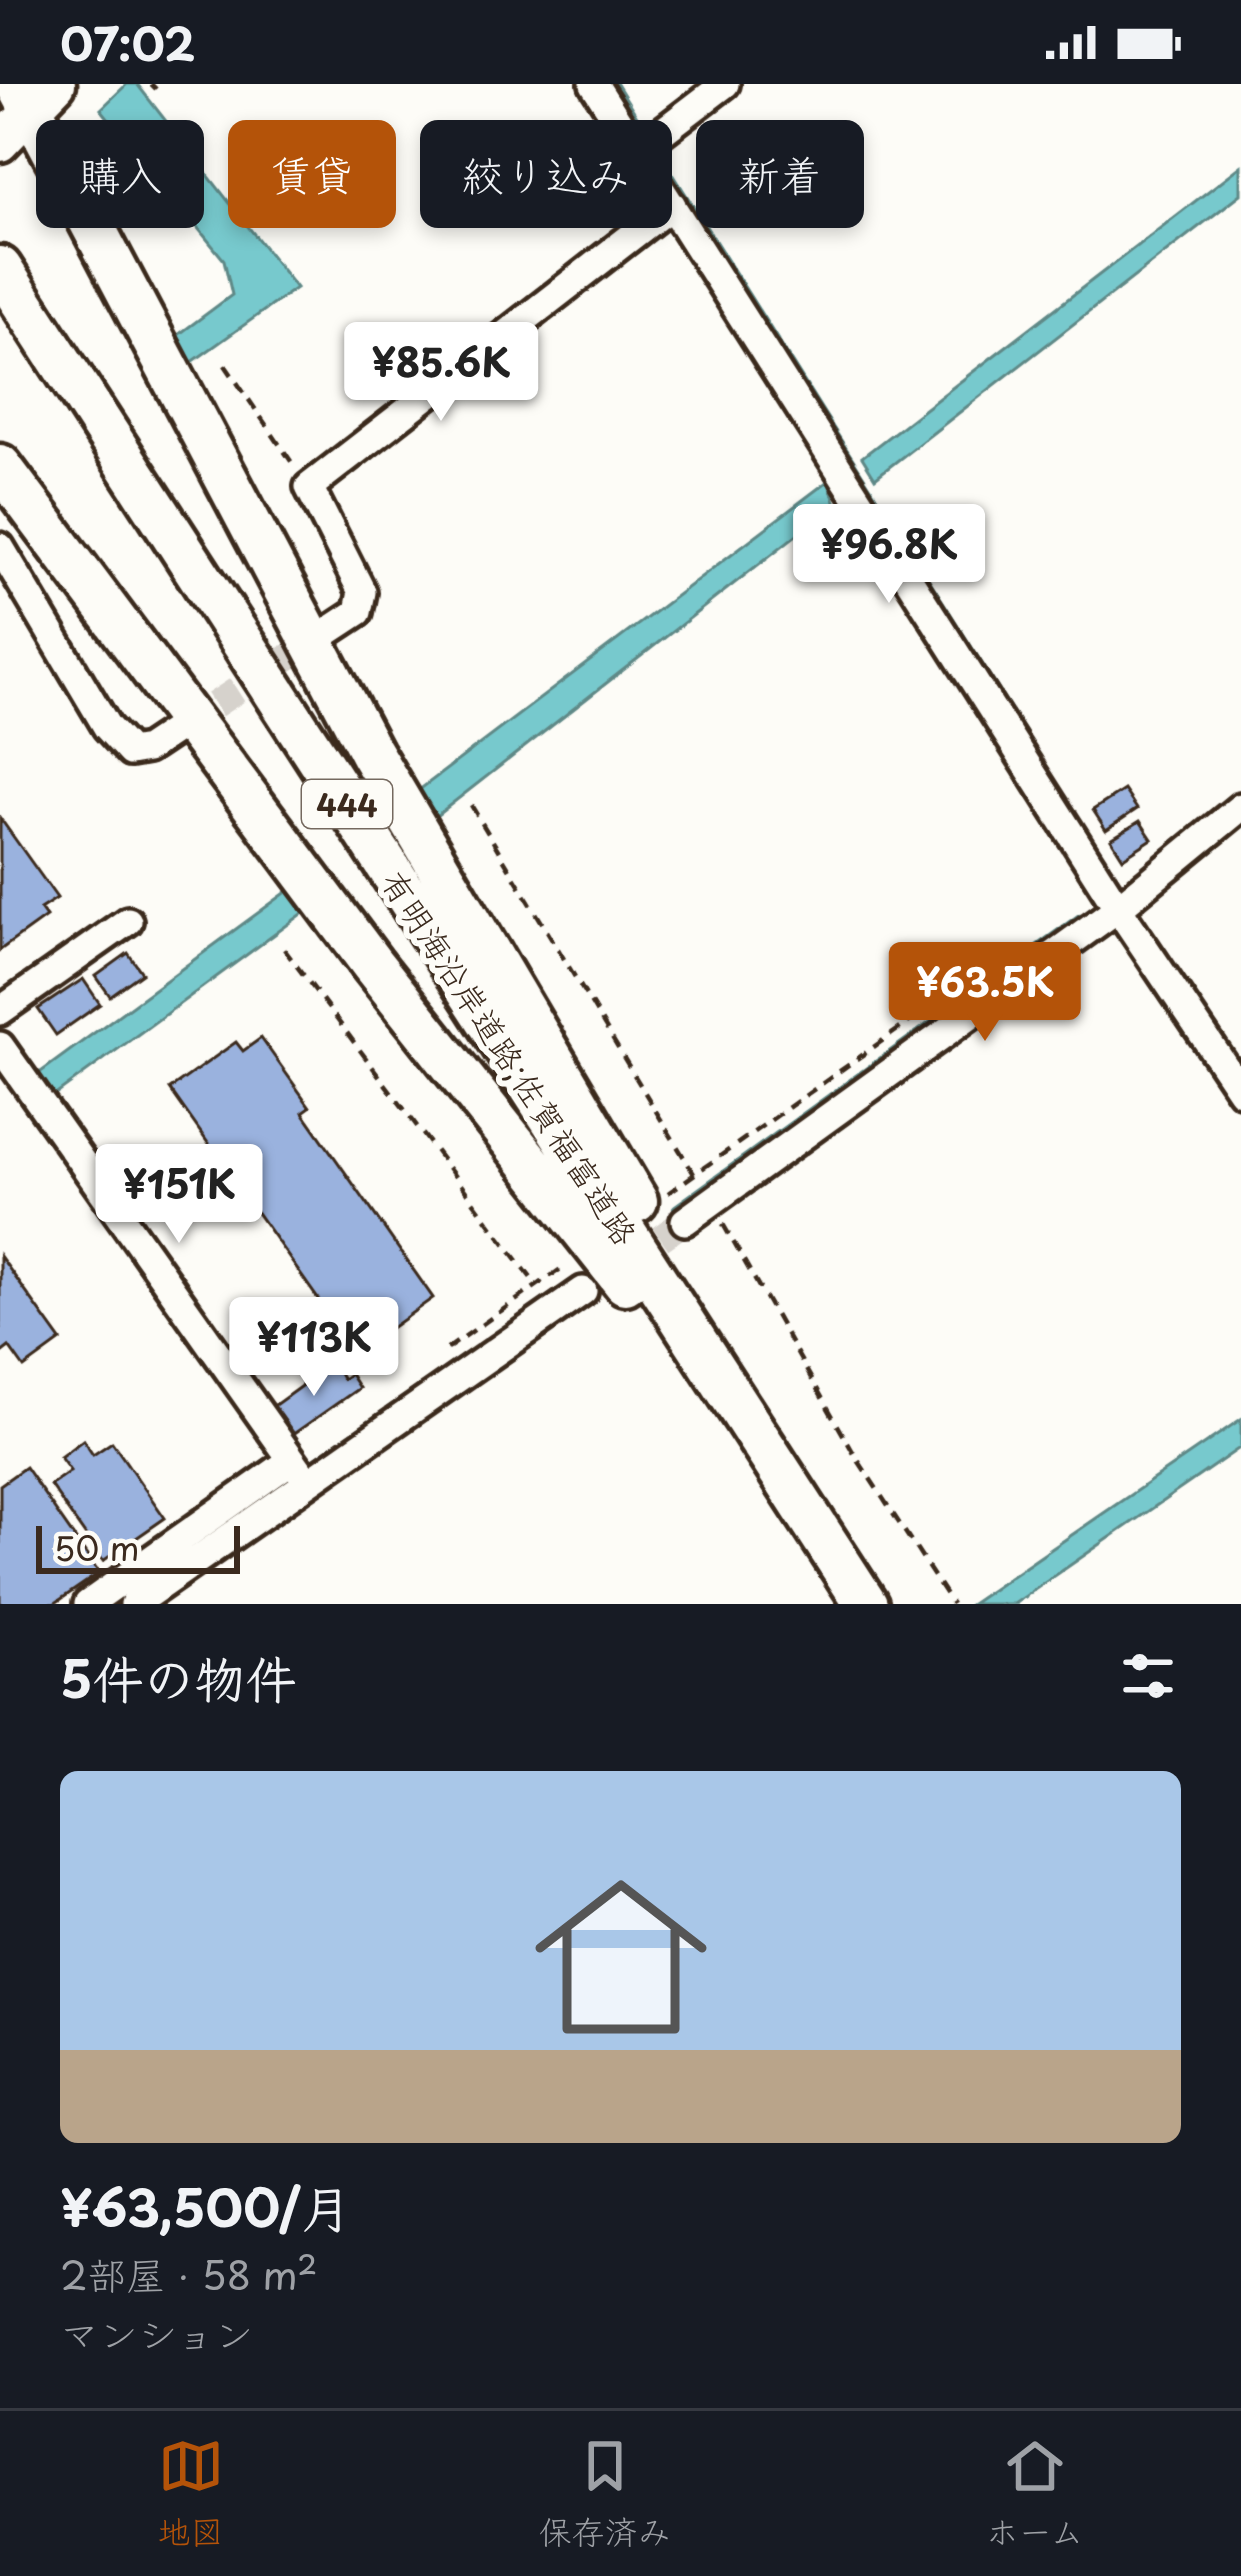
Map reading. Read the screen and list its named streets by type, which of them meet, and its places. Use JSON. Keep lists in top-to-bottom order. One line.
{"streets":{"highway":["444","有明海沿岸道路;佐賀福富道路"]},"scale_bar":"50 m","page":{"status":"07:02","chip":["購入","賃貸","絞り込み","新着"],"price":["¥85.6K","¥96.8K","¥63.5K","¥151K","¥113K"],"scale":"50 m","heading":"5件の物件","list":[{"name":"¥63,500/月","note":"2部屋 · 58 m² · マンション"}],"tabs":["地図","保存済み","ホーム"]}}
